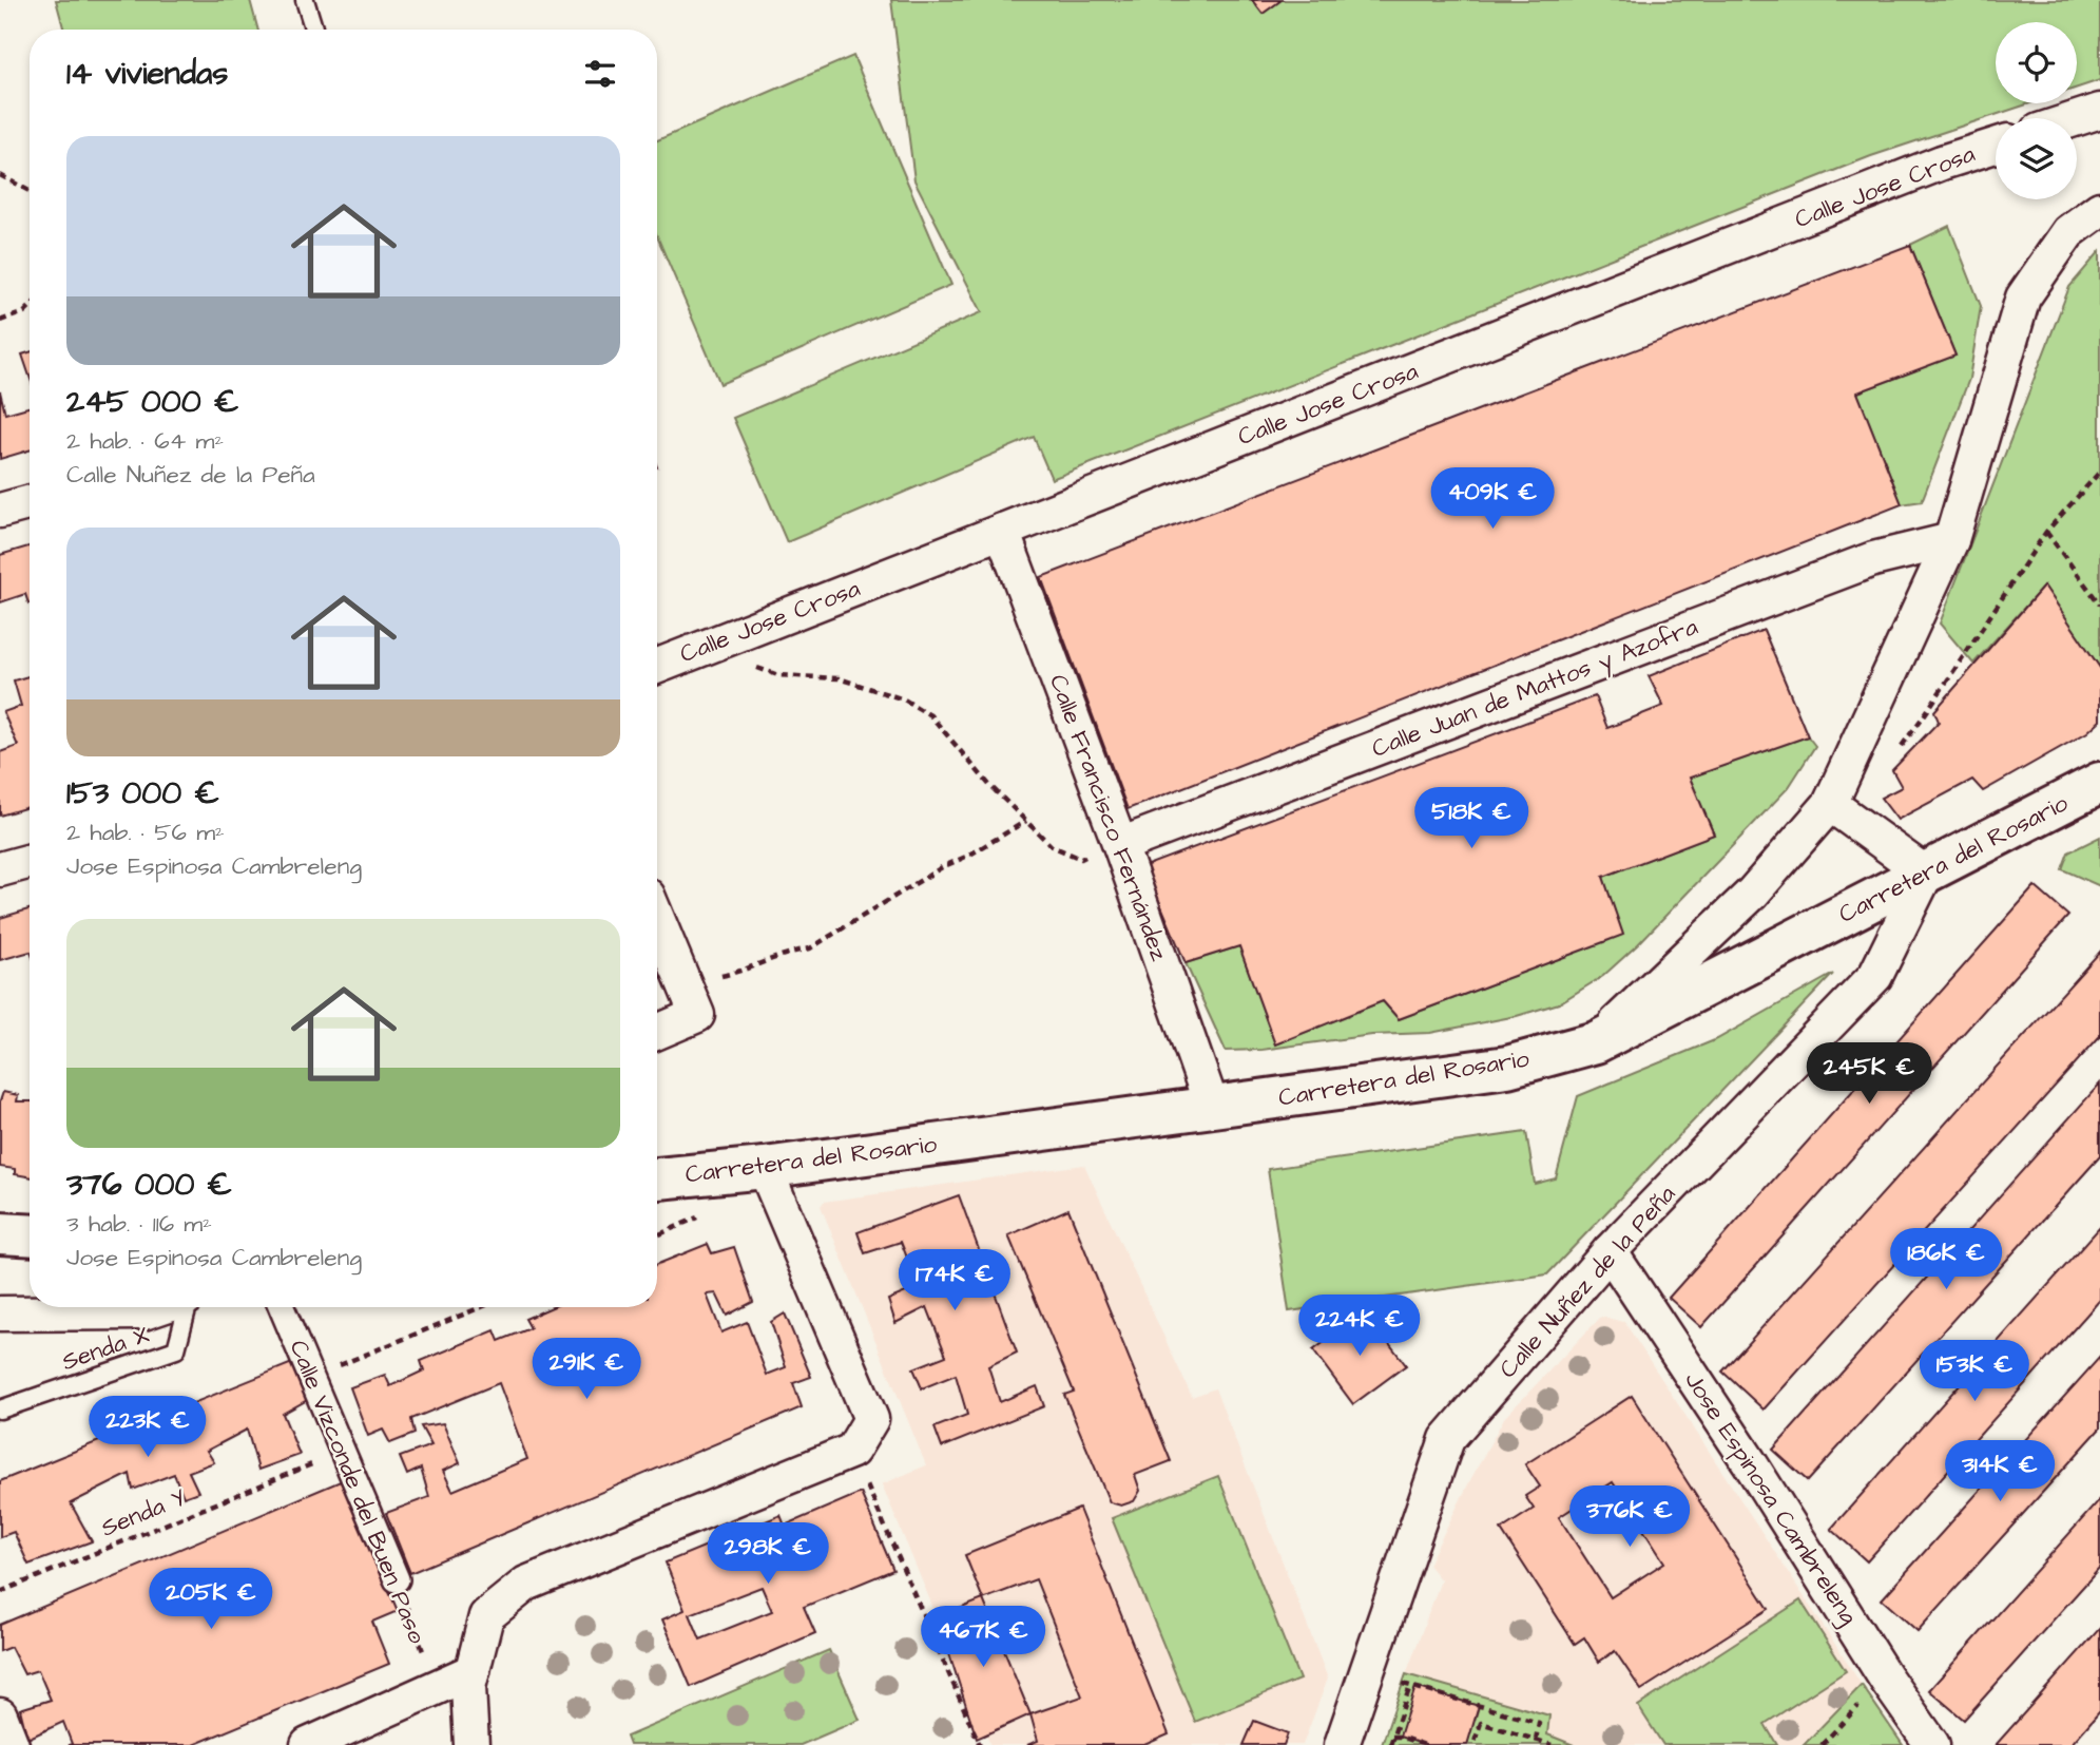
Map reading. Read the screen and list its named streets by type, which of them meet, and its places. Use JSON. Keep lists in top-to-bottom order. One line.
{"streets":{"main road":["Carretera del Rosario"],"street":["Calle Jose Crosa","Calle Juan de Mattos y Azofra","Calle Francisco Fernández","Calle Nuñez de la Peña","Calle Vizconde del Buen Paso","Jose Espinosa Cambreleng"],"lane":["Senda X"],"path":["Senda Y"]},"crossings":[["Calle Jose Crosa","Calle Francisco Fernández"],["Calle Juan de Mattos y Azofra","Calle Francisco Fernández"],["Calle Francisco Fernández","Carretera del Rosario"],["Carretera del Rosario","Calle Nuñez de la Peña"],["Calle Nuñez de la Peña","Jose Espinosa Cambreleng"],["Calle Vizconde del Buen Paso","Senda Y"]],"page":{"heading":"14 viviendas","list":[{"name":"245 000 €","note":"2 hab. · 64 m² · Calle Nuñez de la Peña"},{"name":"153 000 €","note":"2 hab. · 56 m² · Jose Espinosa Cambreleng"},{"name":"376 000 €","note":"3 hab. · 116 m² · Jose Espinosa Cambreleng"}],"price":["409K €","518K €","245K €","186K €","174K €","224K €","291K €","153K €","223K €","314K €","376K €","298K €","205K €","467K €"]}}
